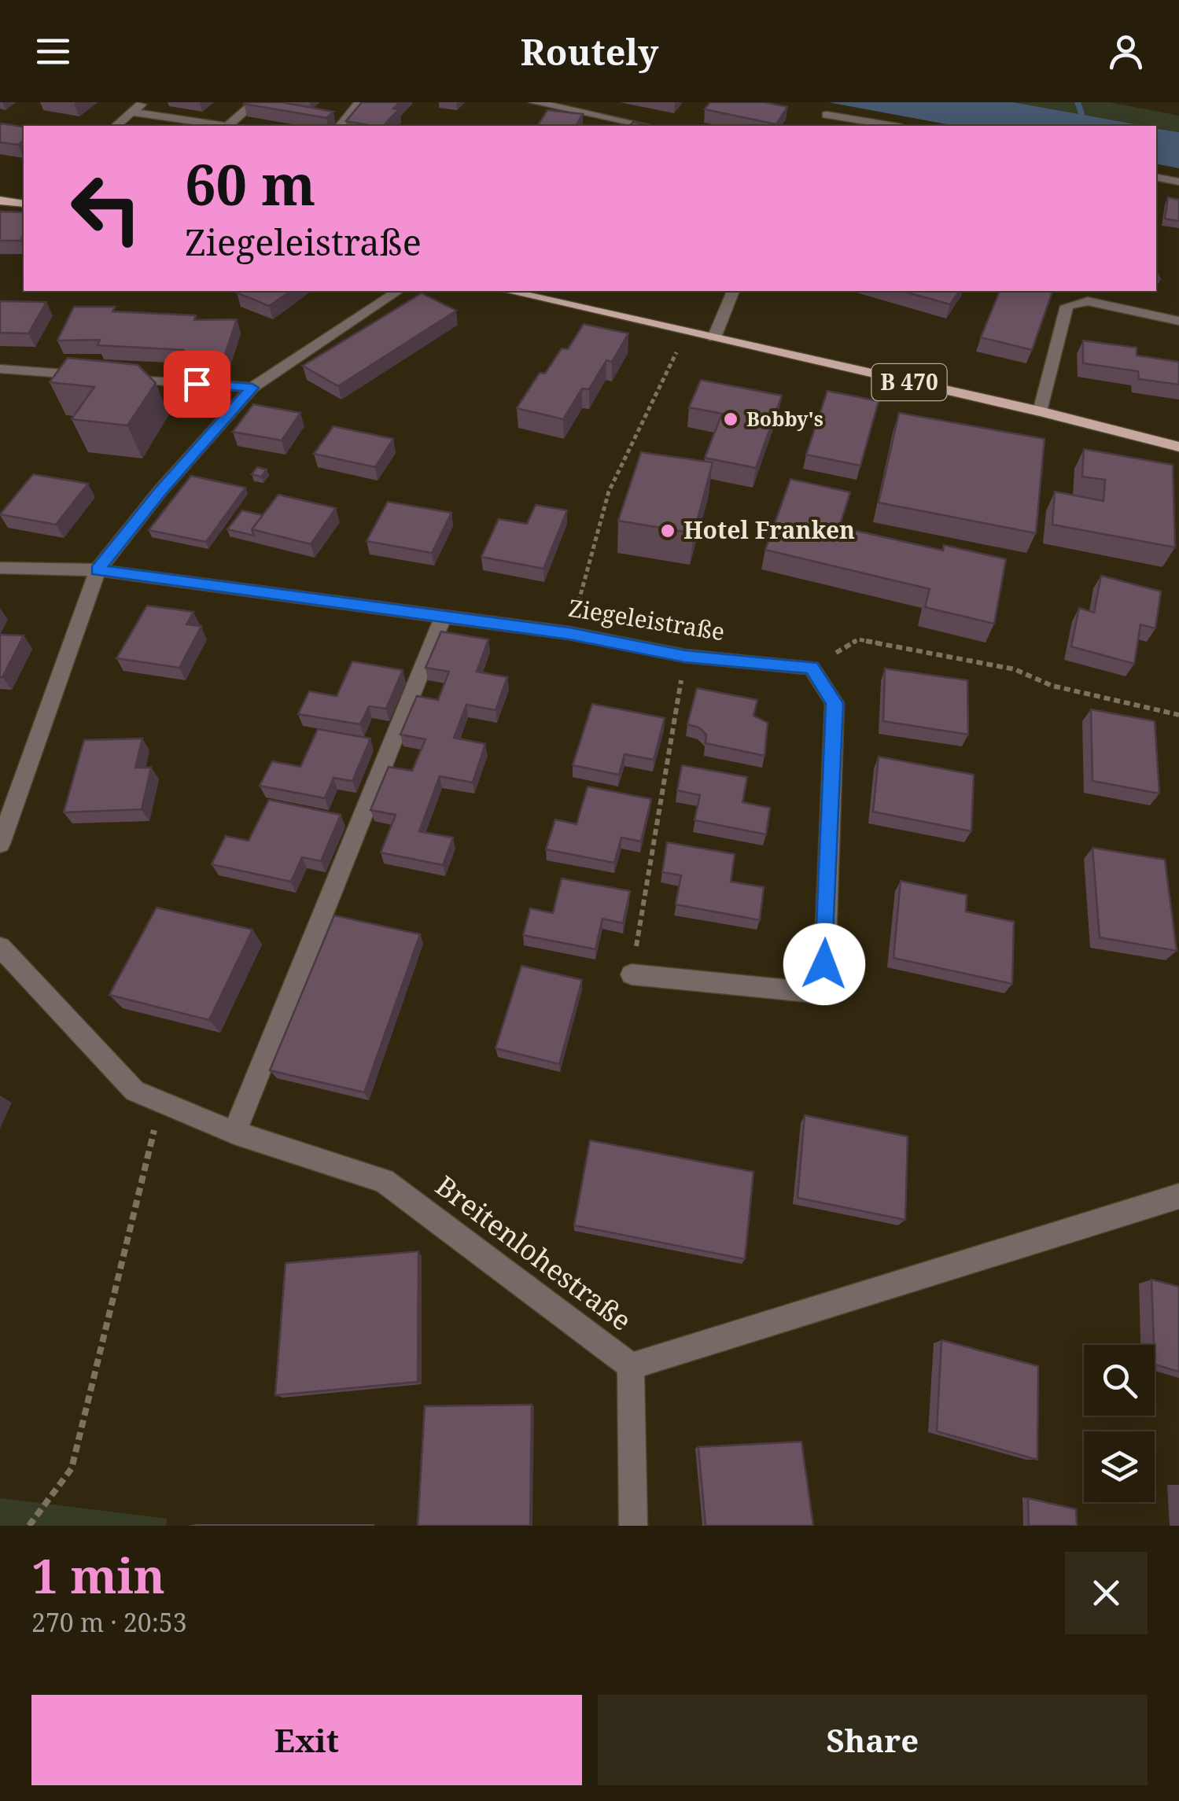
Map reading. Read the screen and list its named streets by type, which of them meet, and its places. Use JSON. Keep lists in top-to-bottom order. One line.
{"streets":{"main road":["B 470"],"street":["Ziegeleistraße","Breitenlohestraße"]},"places":["Bobby's","Hotel Franken"],"page":{"header":"Routely","turn":["60 m","Ziegeleistraße"],"heading":["1 min","270 m · 20:53"],"buttons":["Exit","Share"]}}
